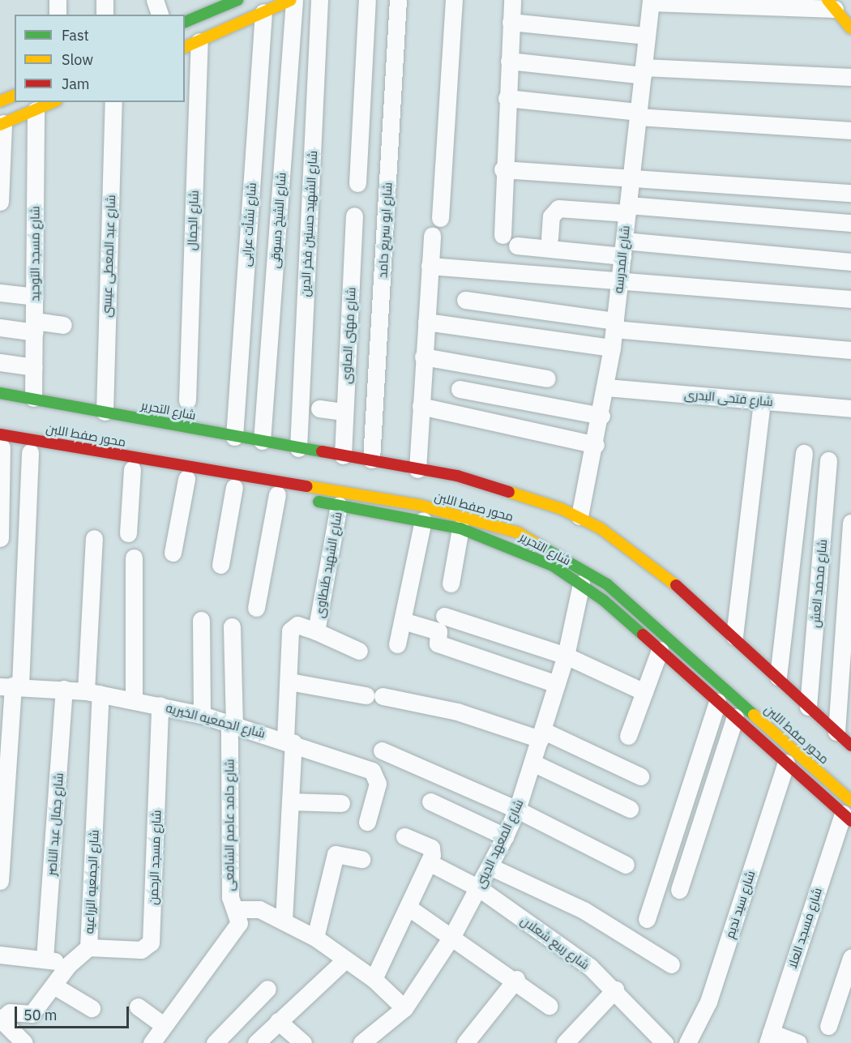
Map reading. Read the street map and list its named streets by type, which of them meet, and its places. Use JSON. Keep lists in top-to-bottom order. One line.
{"streets":{"street":["شارع الجمال","شارع الشيخ دسوقى","شارع الشهيد حسنين فخر الدين","شارع نشأت عرابى","شارع ابو سريع حامد","شارع مسجد التوحيد","شارع عبد المعطى عيسى","شارع المدرسه","شارع مهنى الصاوى","شارع فتحى البدرى","شارع التحرير","محور صفط اللبن","شارع الشهيد طنطاوى","شارع محمد العش","شارع الجمعيه الخيريه","شارع جمال عبد الناصر","شارع حامد عاصم الشافعى","شارع المعهد الدينى","شارع مسجد الرحمن","شارع الجمعيه الزراعيه","شارع سيد نديم","شارع مسجد العلا","شارع ربيع شعلان"]},"crossings":[["شارع الشيخ دسوقى","شارع التحرير"],["شارع الشهيد حسنين فخر الدين","شارع التحرير"],["شارع نشأت عرابى","شارع التحرير"],["شارع ابو سريع حامد","شارع التحرير"],["شارع مسجد التوحيد","شارع التحرير"],["شارع عبد المعطى عيسى","شارع التحرير"],["شارع المدرسه","شارع فتحى البدرى"],["شارع المدرسه","شارع التحرير"],["شارع مهنى الصاوى","شارع التحرير"],["شارع التحرير","محور صفط اللبن"],["شارع التحرير","شارع الشهيد طنطاوى"],["شارع التحرير","شارع محمد العش"],["شارع التحرير","شارع المعهد الدينى"],["شارع التحرير","شارع سيد نديم"],["شارع التحرير","شارع مسجد العلا"],["محور صفط اللبن","شارع مسجد العلا"],["شارع الشهيد طنطاوى","شارع الجمعيه الخيريه"],["شارع الجمعيه الخيريه","شارع جمال عبد الناصر"],["شارع الجمعيه الخيريه","شارع حامد عاصم الشافعى"],["شارع الجمعيه الخيريه","شارع مسجد الرحمن"],["شارع الجمعيه الخيريه","شارع الجمعيه الزراعيه"],["شارع المعهد الدينى","شارع ربيع شعلان"],["شارع مسجد الرحمن","شارع الجمعيه الزراعيه"]],"legend":["Fast","Slow","Jam"],"scale_bar":"50 m"}
